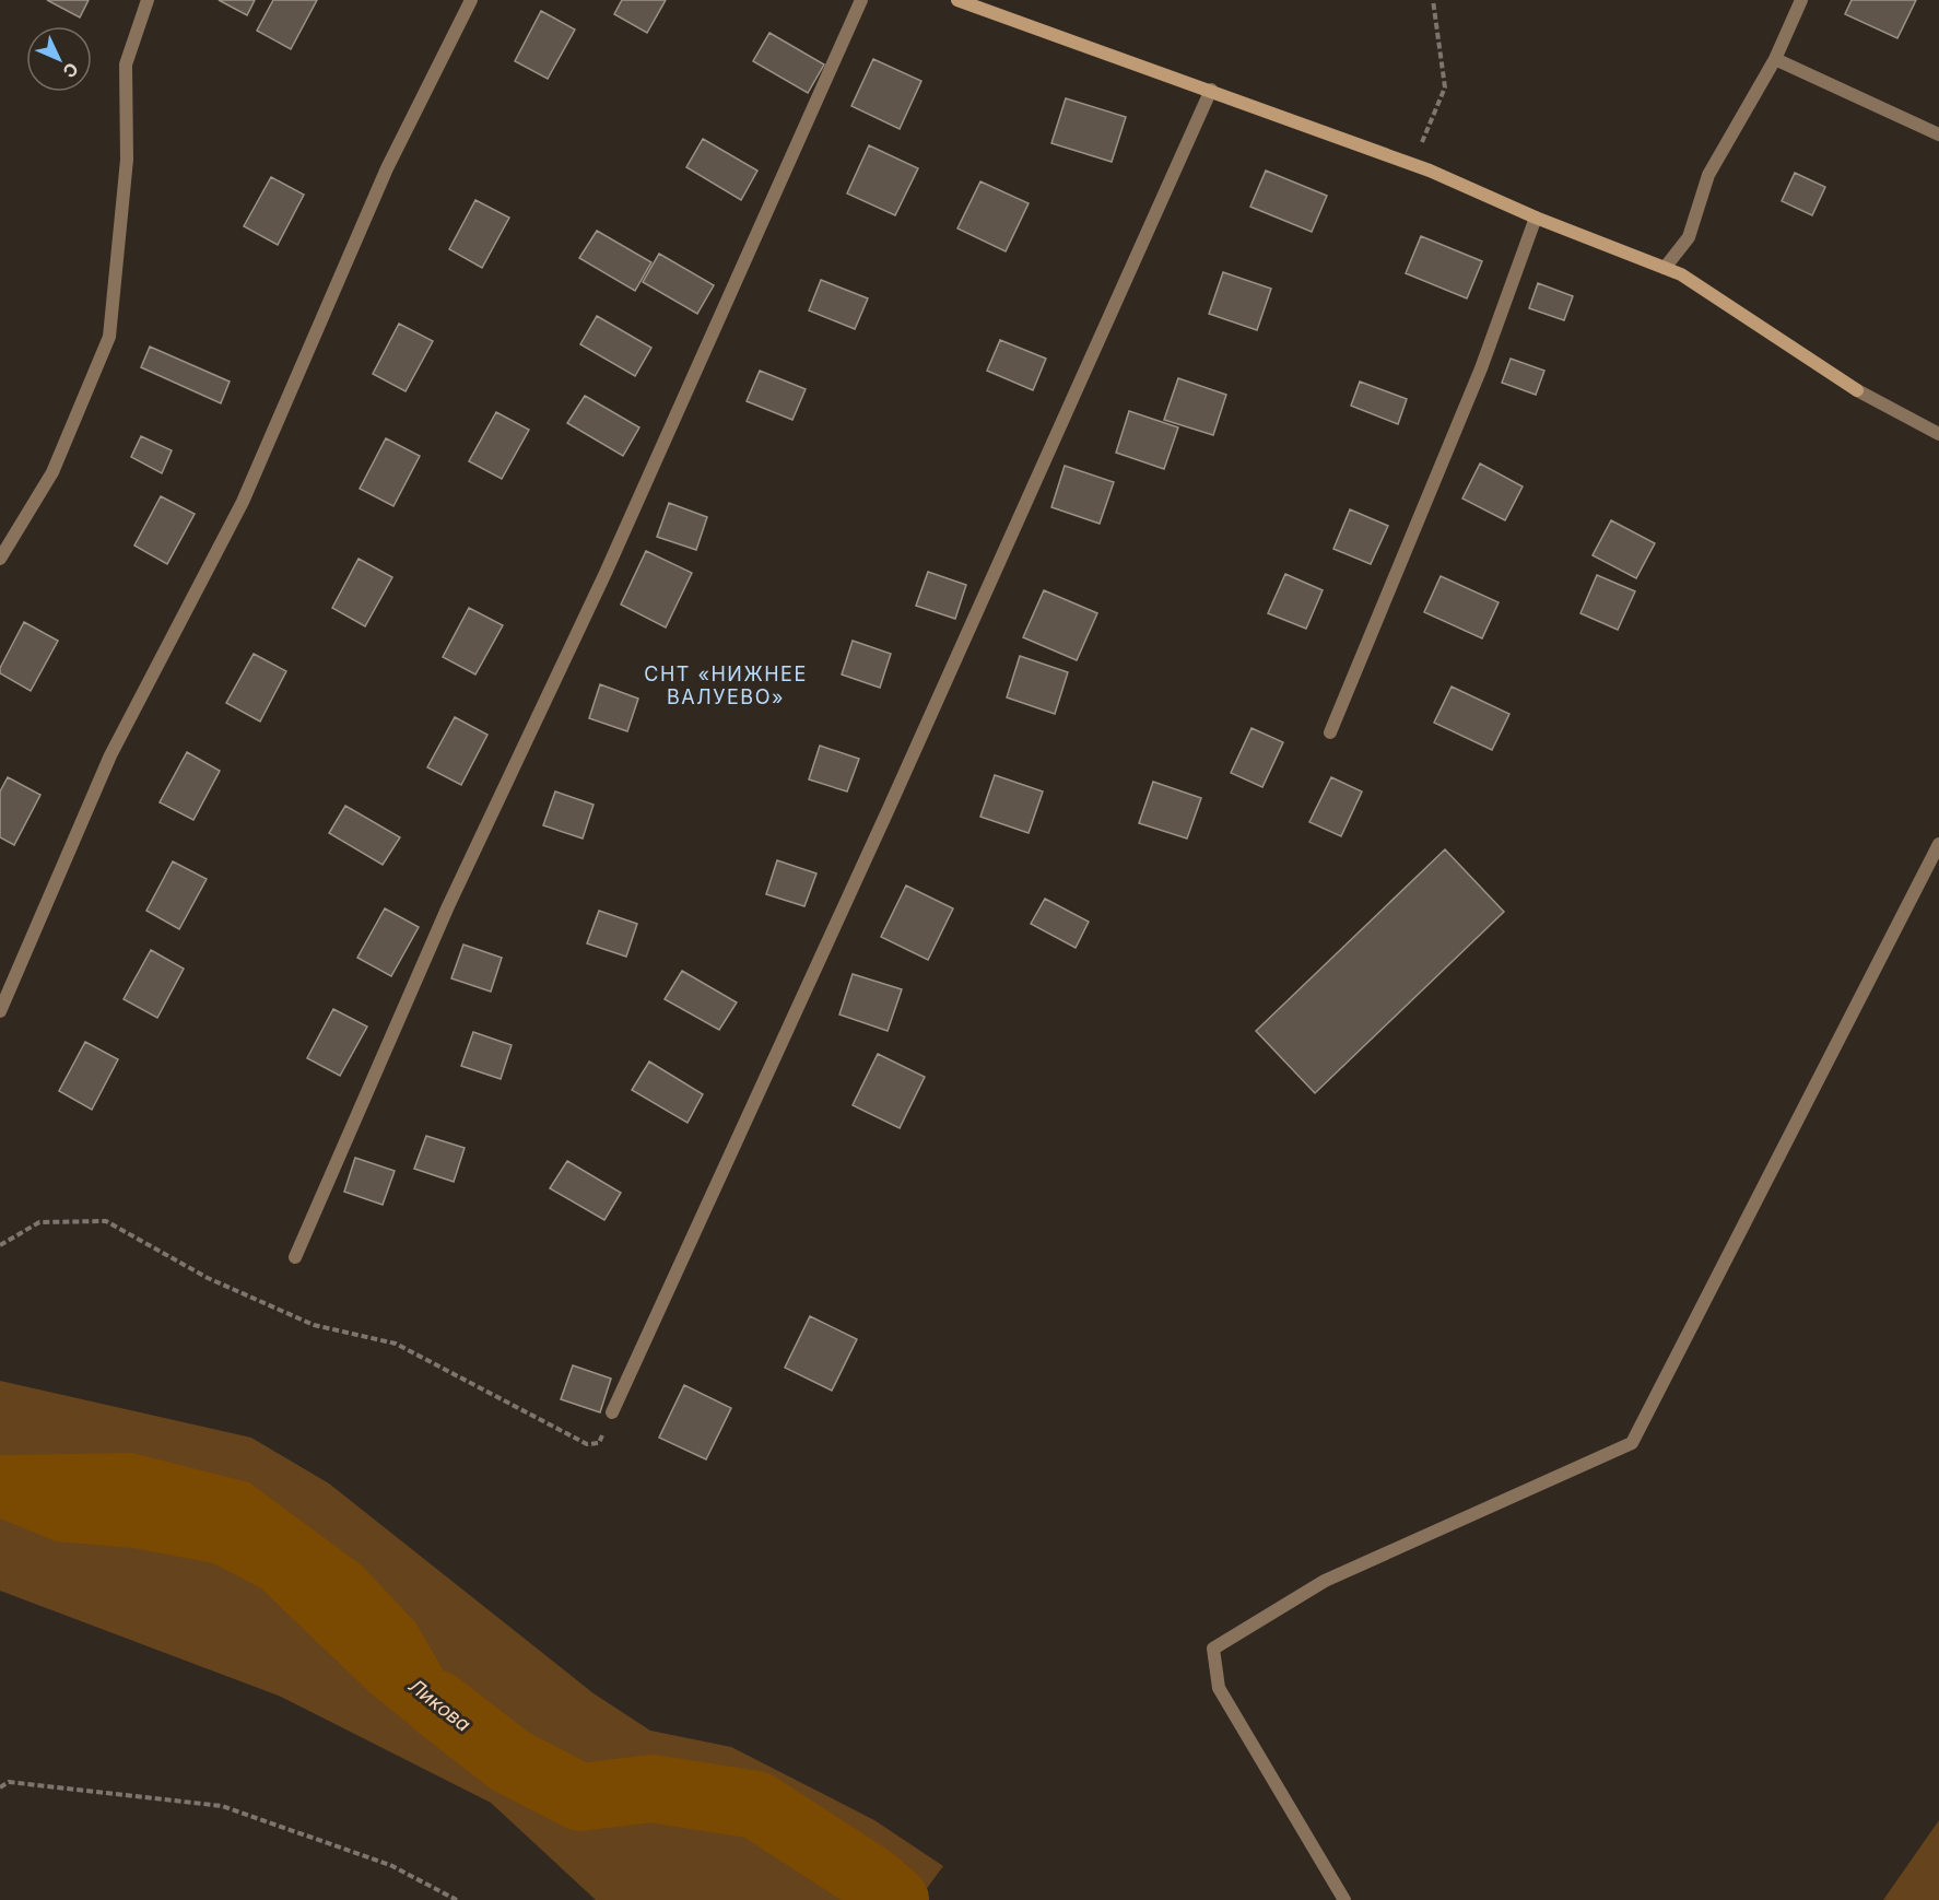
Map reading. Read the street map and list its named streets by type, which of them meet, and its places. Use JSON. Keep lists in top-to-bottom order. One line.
{"districts":["СНТ «НИЖНЕЕ ВАЛУЕВО»"],"water":["Ликова"],"north":"bottom right"}
